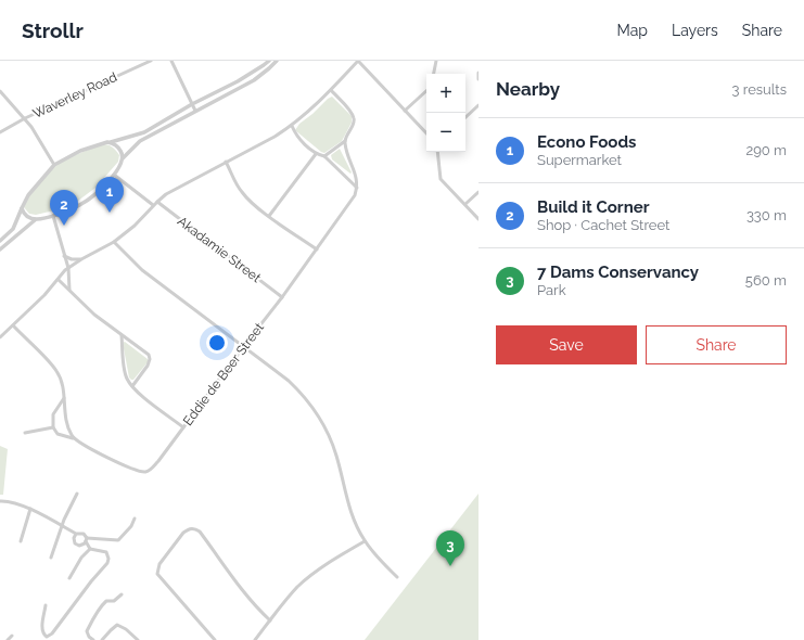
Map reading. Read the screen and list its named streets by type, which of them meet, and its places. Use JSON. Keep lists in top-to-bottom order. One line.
{"streets":{"street":["Waverley Road","Akadamie Street","Eddie de Beer Street"]},"crossings":[["Akadamie Street","Eddie de Beer Street"]],"page":{"header":"Strollr","nav":["Map","Layers","Share"],"heading":["Nearby","3 results"],"map_buttons":["+","−"],"list":[{"mark":"1","name":"Econo Foods","note":"Supermarket","value":"290 m"},{"mark":"2","name":"Build it Corner","note":"Shop · Cachet Street","value":"330 m"},{"mark":"3","name":"7 Dams Conservancy","note":"Park","value":"560 m"}],"pins":["1","2","3"],"buttons":["Save","Share"]}}
